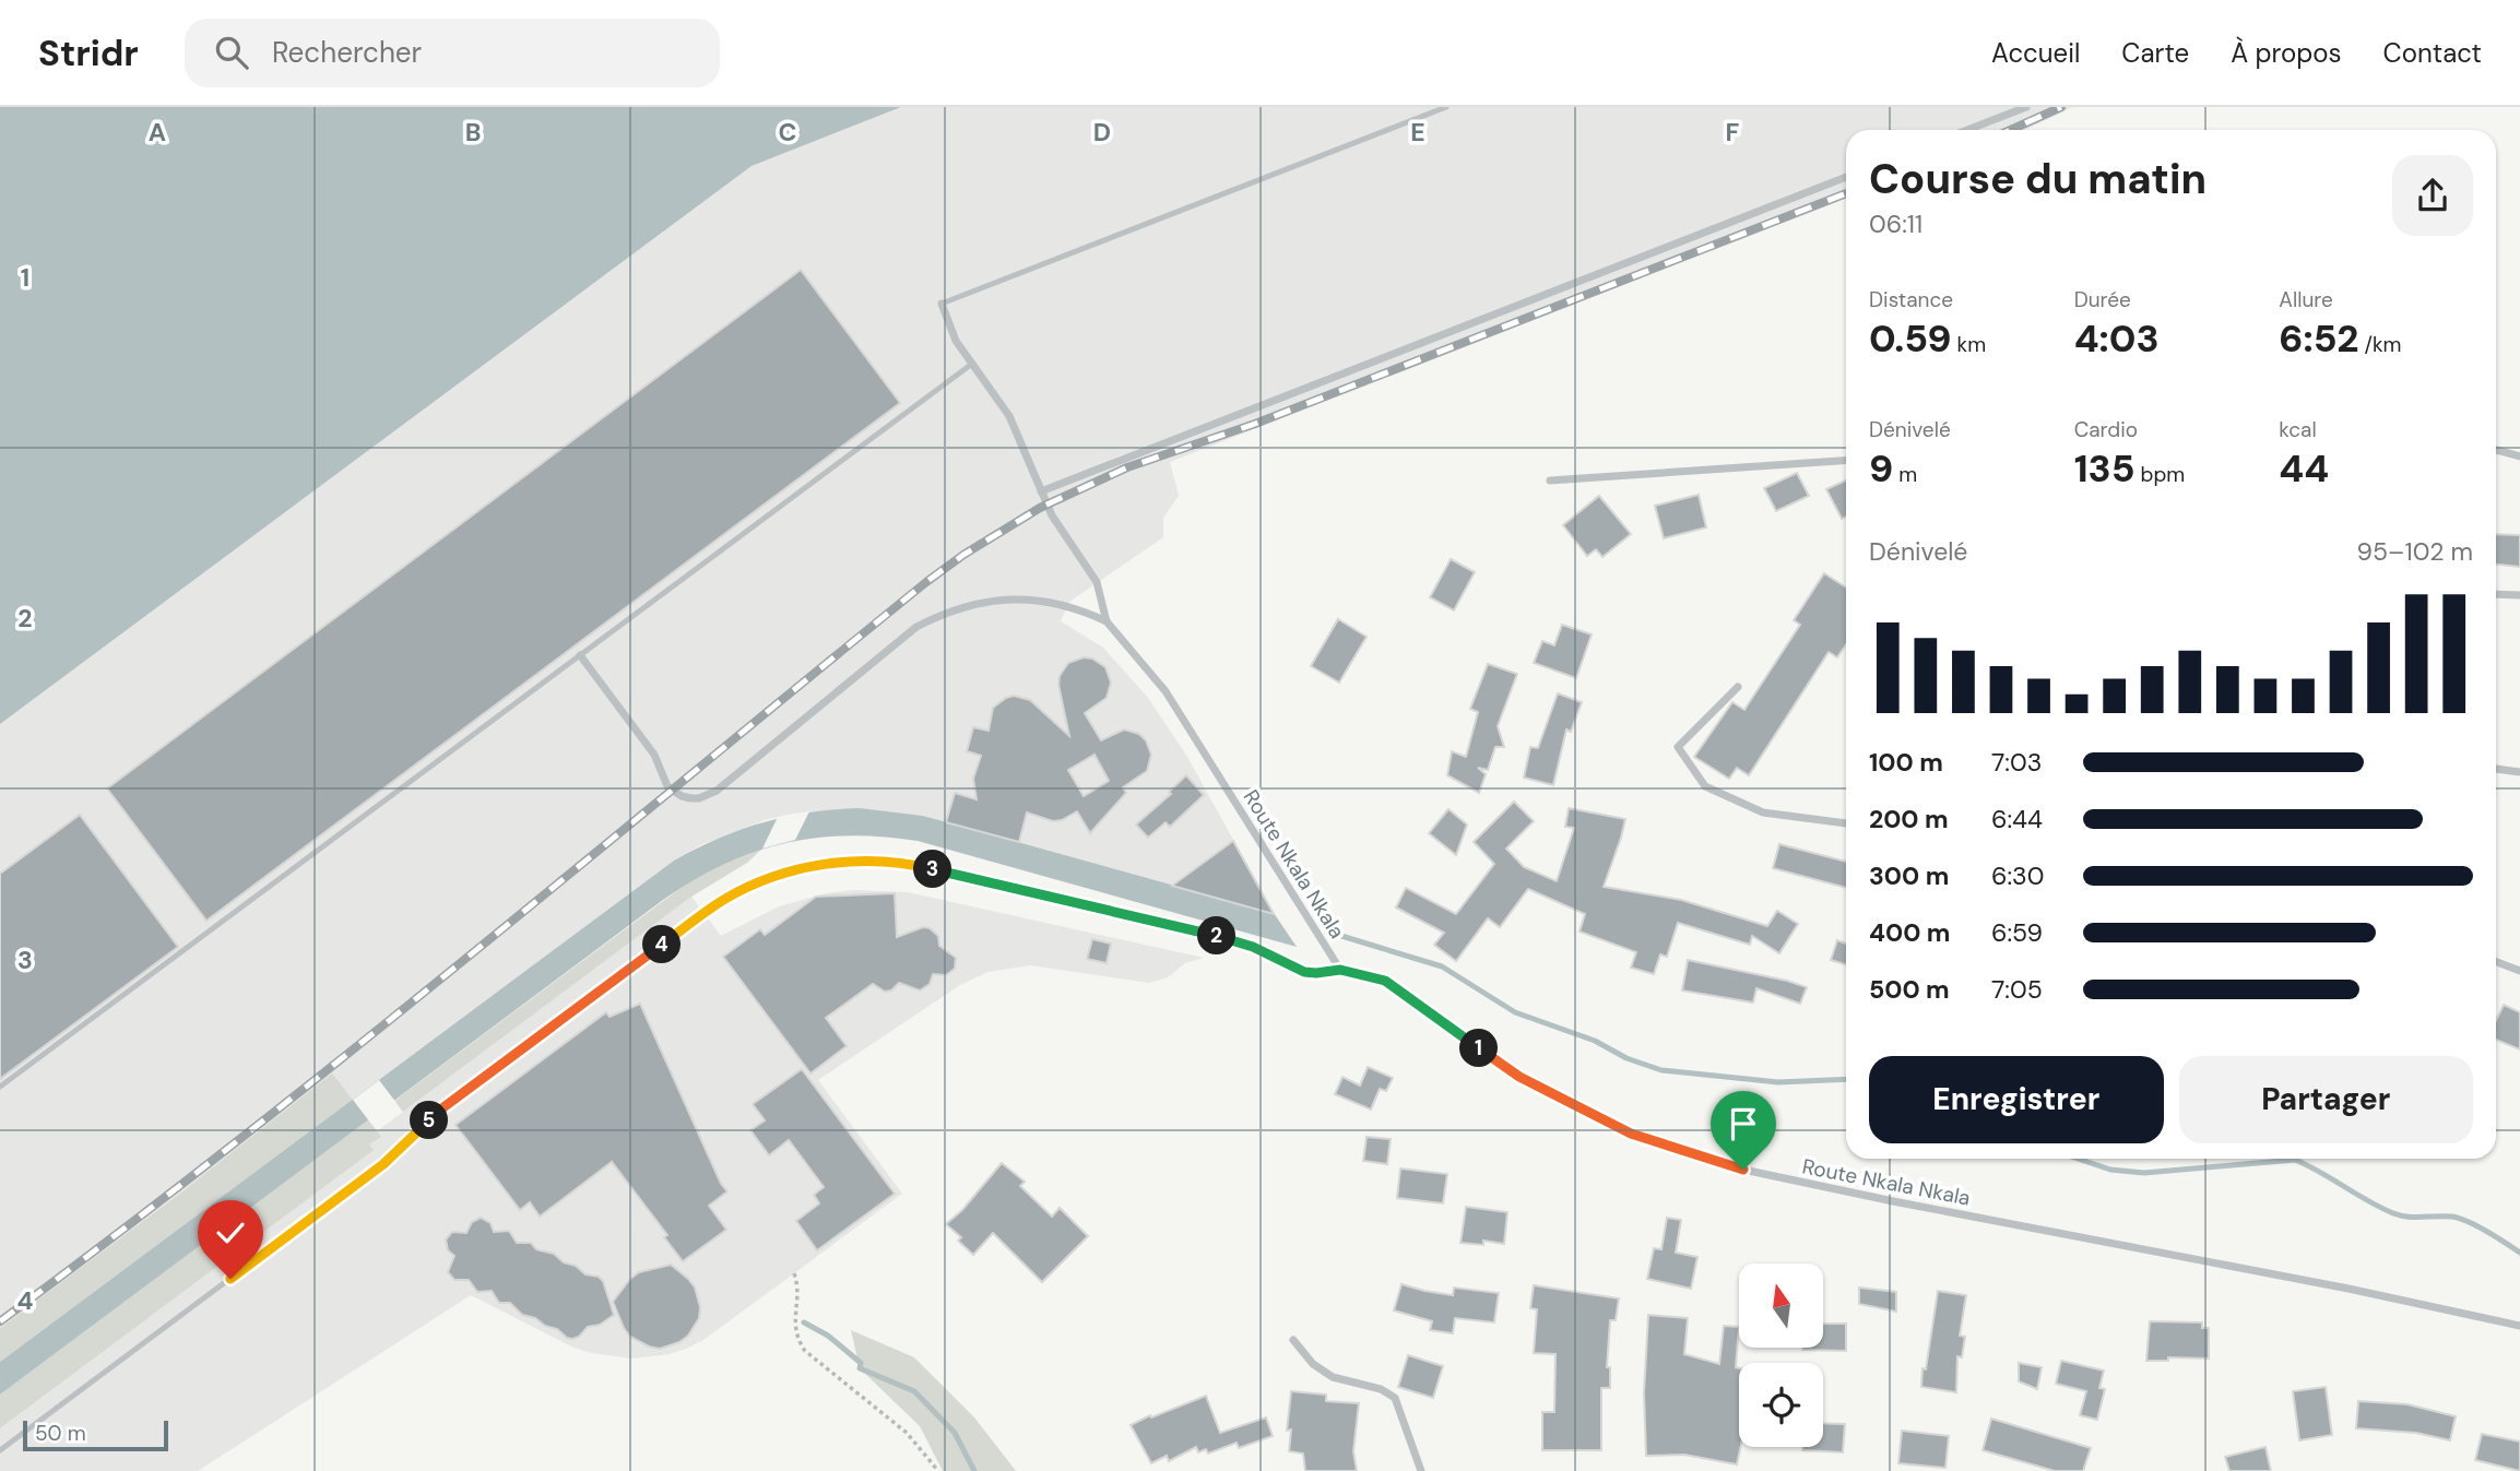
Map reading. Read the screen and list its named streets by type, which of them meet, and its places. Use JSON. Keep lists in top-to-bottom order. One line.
{"streets":{"street":["Route Nkala Nkala"]},"scale_bar":"50 m","north":"top","page":{"header":"Stridr","search":"Rechercher","nav":["Accueil","Carte","À propos","Contact"],"heading":["Course du matin","06:11"],"stats":[["Distance","0.59 km"],["Durée","4:03"],["Allure","6:52 /km"],["Dénivelé","9 m"],["Cardio","135 bpm"],["kcal","44"]],"chart":["Dénivelé","95–102 m"],"list":[{"name":"100 m","note":"7:03"},{"name":"200 m","note":"6:44"},{"name":"300 m","note":"6:30"},{"name":"400 m","note":"6:59"},{"name":"500 m","note":"7:05"}],"pins":["3","2","4","1","5"],"buttons":["Enregistrer","Partager"],"scale":"50 m"},"grid":{"columns":["A","B","C","D","E","F"],"rows":["1","2","3","4"]}}
